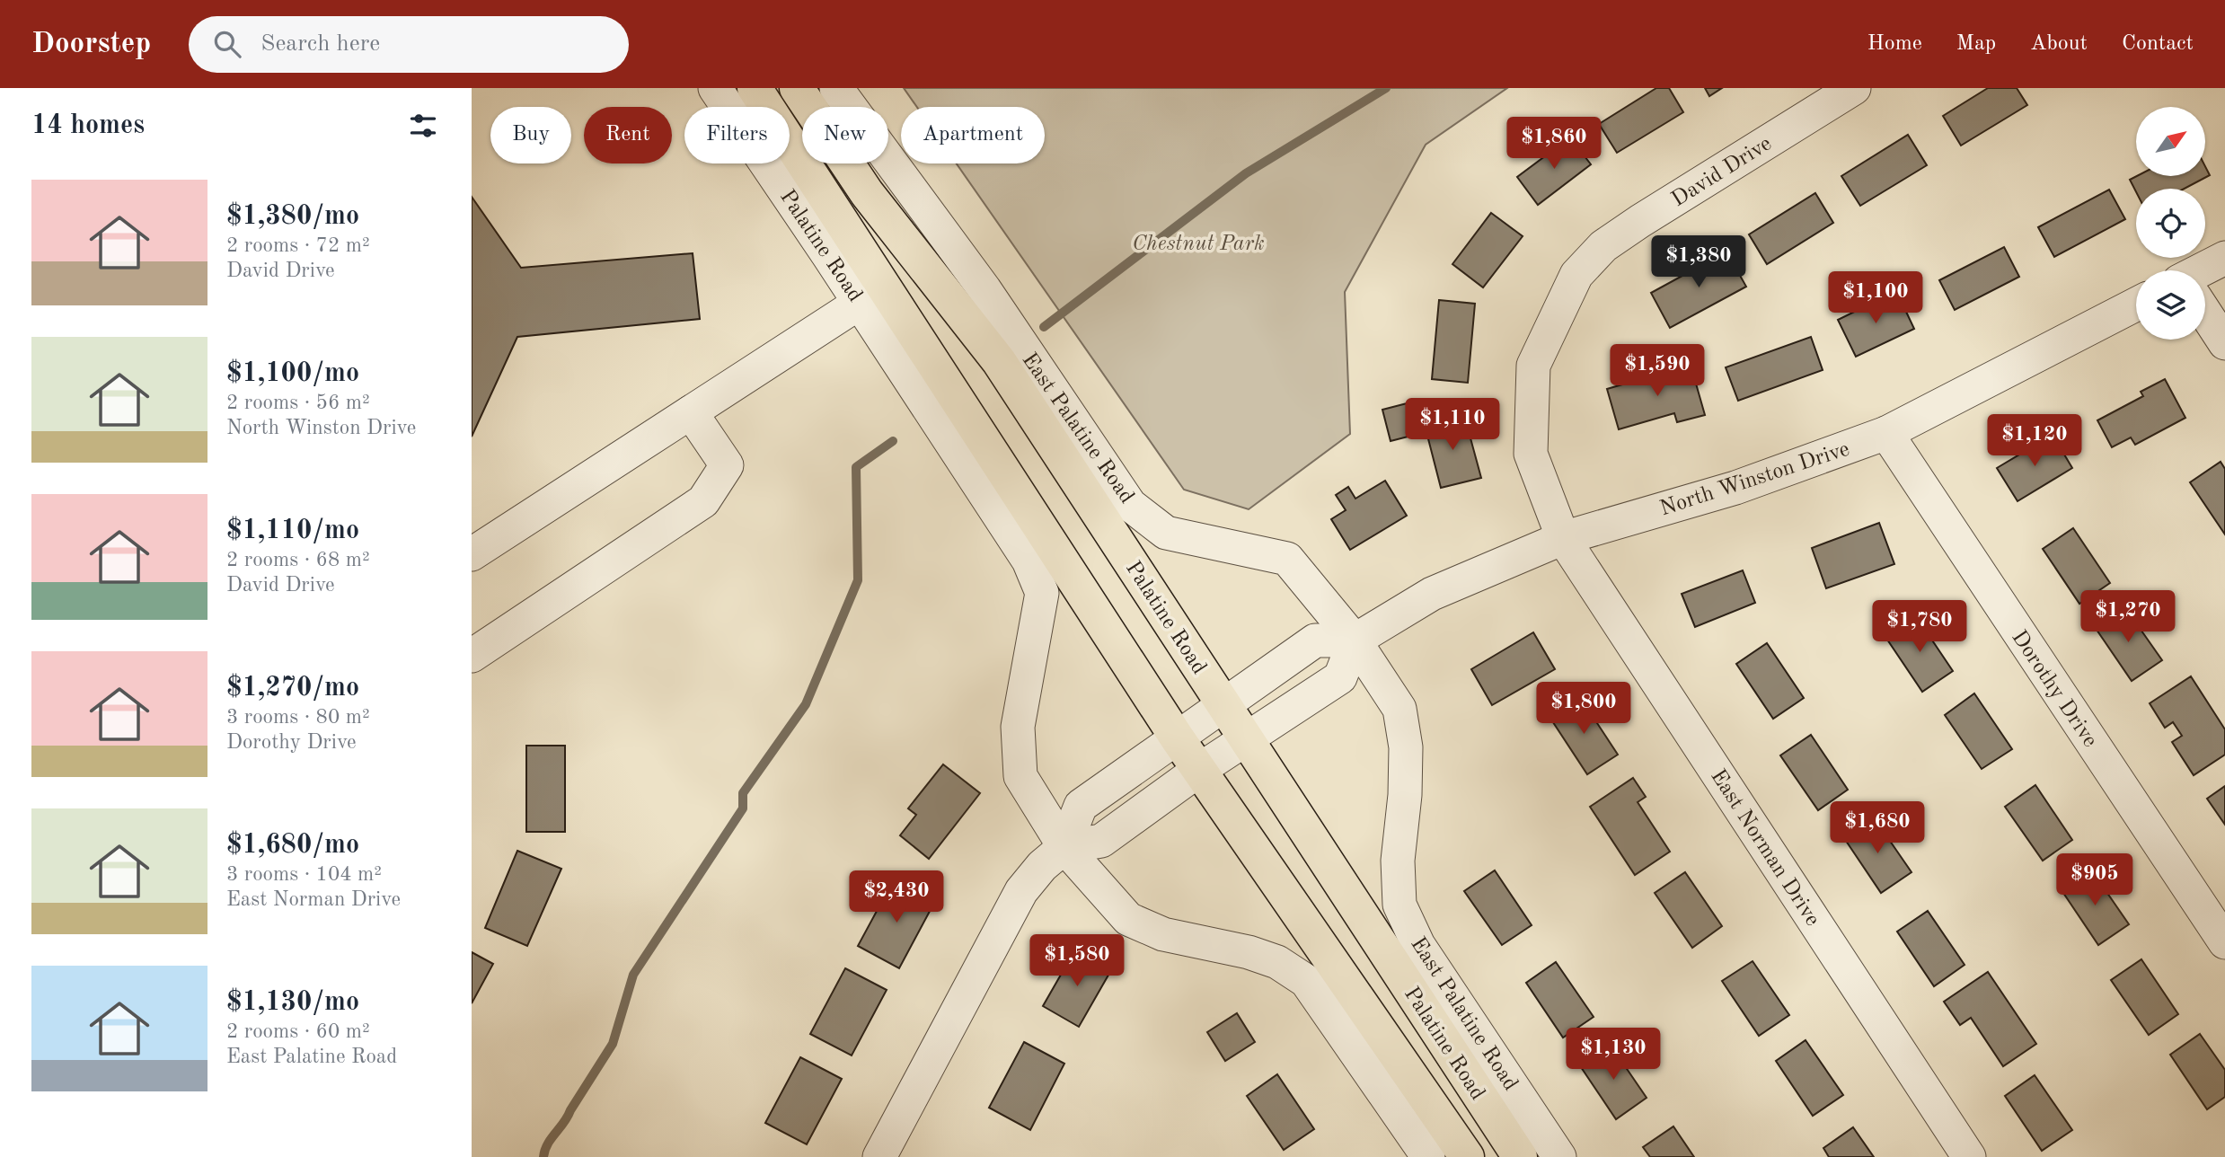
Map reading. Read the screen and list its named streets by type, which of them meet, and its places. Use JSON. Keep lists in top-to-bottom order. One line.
{"streets":{"main road":["Palatine Road"],"street":["David Drive","East Palatine Road","North Winston Drive","Dorothy Drive","East Norman Drive"]},"crossings":[["David Drive","North Winston Drive"],["David Drive","East Norman Drive"],["East Palatine Road","North Winston Drive"],["North Winston Drive","Dorothy Drive"],["North Winston Drive","East Norman Drive"]],"parks":["Chestnut Park"],"north":"top right","page":{"header":"Doorstep","search":"Search here","nav":["Home","Map","About","Contact"],"heading":"14 homes","chip":["Buy","Rent","Filters","New","Apartment"],"price":["$1,860","$1,380","$1,100","$1,590","$1,110","$1,120","$1,270","$1,780","$1,800","$1,680","$905","$2,430","$1,580","$1,130"],"list":[{"name":"$1,380/mo","note":"2 rooms · 72 m² · David Drive"},{"name":"$1,100/mo","note":"2 rooms · 56 m² · North Winston Drive"},{"name":"$1,110/mo","note":"2 rooms · 68 m² · David Drive"},{"name":"$1,270/mo","note":"3 rooms · 80 m² · Dorothy Drive"},{"name":"$1,680/mo","note":"3 rooms · 104 m² · East Norman Drive"},{"name":"$1,130/mo","note":"2 rooms · 60 m² · East Palatine Road"}]}}
